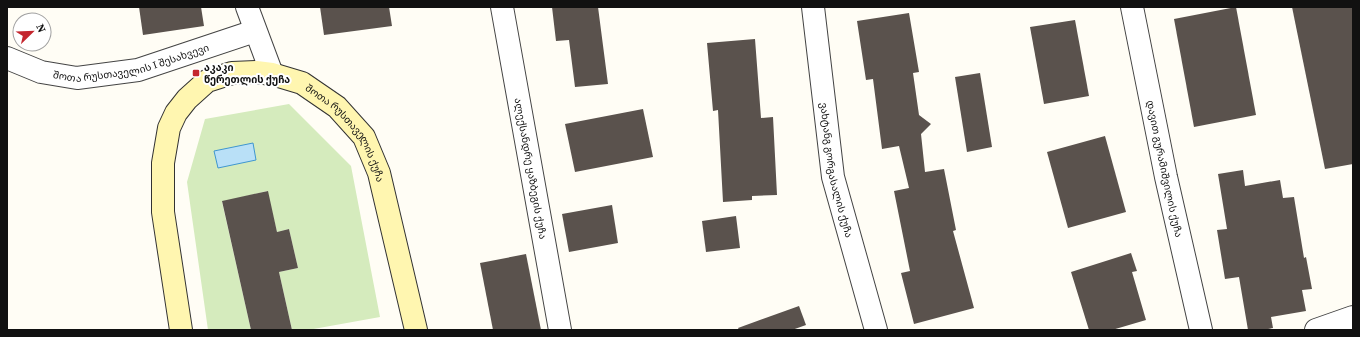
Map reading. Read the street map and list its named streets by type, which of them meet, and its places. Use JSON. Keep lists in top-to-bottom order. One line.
{"streets":{"main road":["შოთა რუსთაველის ქუჩა"],"street":["შოთა რუსთაველის I შესახვევი","ალექსანდრე ყაზბეგის ქუჩა","დავით გურამიშვილის ქუჩა","ვახტანგ გორგასალის ქუჩა"]},"places":{"transit":["აკაკი წერეთლის ქუჩა"]},"north":"top right"}
